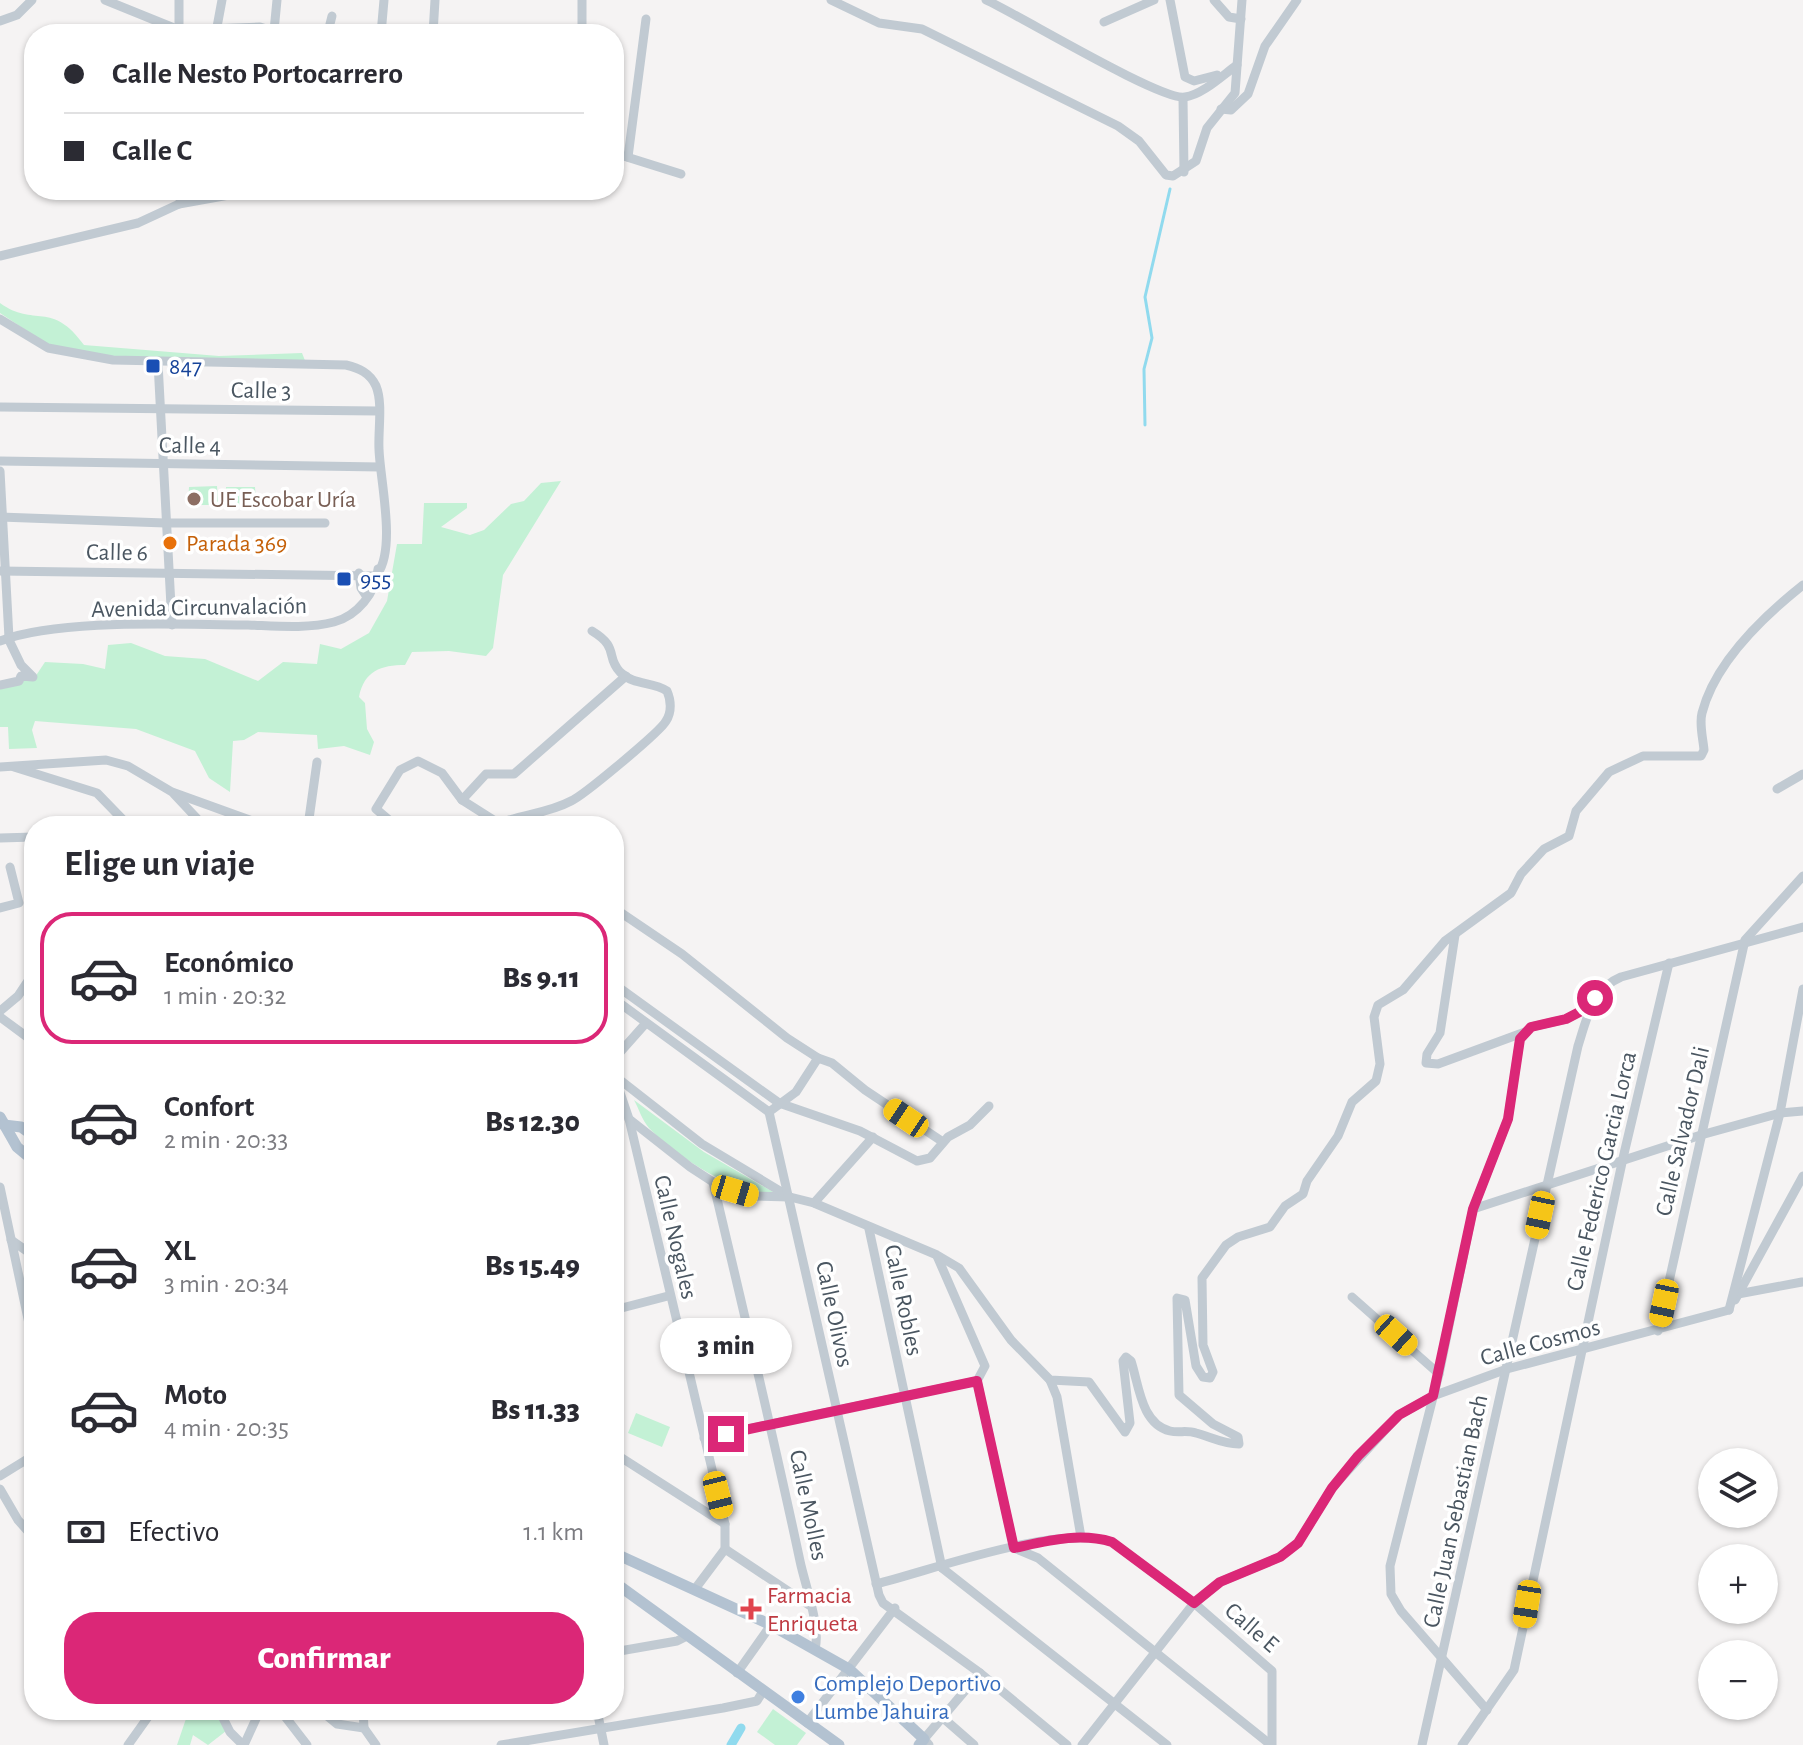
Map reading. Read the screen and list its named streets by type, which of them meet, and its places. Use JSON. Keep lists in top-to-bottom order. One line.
{"streets":{"street":["Calle 3","Calle 4","Calle 6","Avenida Circunvalación","Calle Salvador Dali","Calle Federico Garcia Lorca","Calle Nogales","Calle Robles","Calle Olivos","Calle Cosmos","Calle Molles","Calle Juan Sebastian Bach","Calle E"]},"crossings":[["Calle 6","Avenida Circunvalación"],["Calle Salvador Dali","Calle Cosmos"],["Calle Federico Garcia Lorca","Calle Cosmos"],["Calle Robles","Calle E"],["Calle Olivos","Calle E"],["Calle Cosmos","Calle Juan Sebastian Bach"],["Calle Cosmos","Calle E"]],"places":{"transit":["847","955"],"other":["UE Escobar Uría","Parada 369","Complejo Deportivo Lumbe Jahuira"],"health":["Farmacia Enriqueta"]},"page":{"banner":["Calle Nesto Portocarrero","Calle C"],"heading":"Elige un viaje","list":[{"name":"Económico","note":"1 min · 20:32","value":"Bs 9.11"},{"name":"Confort","note":"2 min · 20:33","value":"Bs 12.30"},{"name":"XL","note":"3 min · 20:34","value":"Bs 15.49"},{"name":"Moto","note":"4 min · 20:35","value":"Bs 11.33"}],"bubble":"3 min","map_buttons":["+","−"],"pay":["Efectivo","1.1 km"],"buttons":"Confirmar"}}
